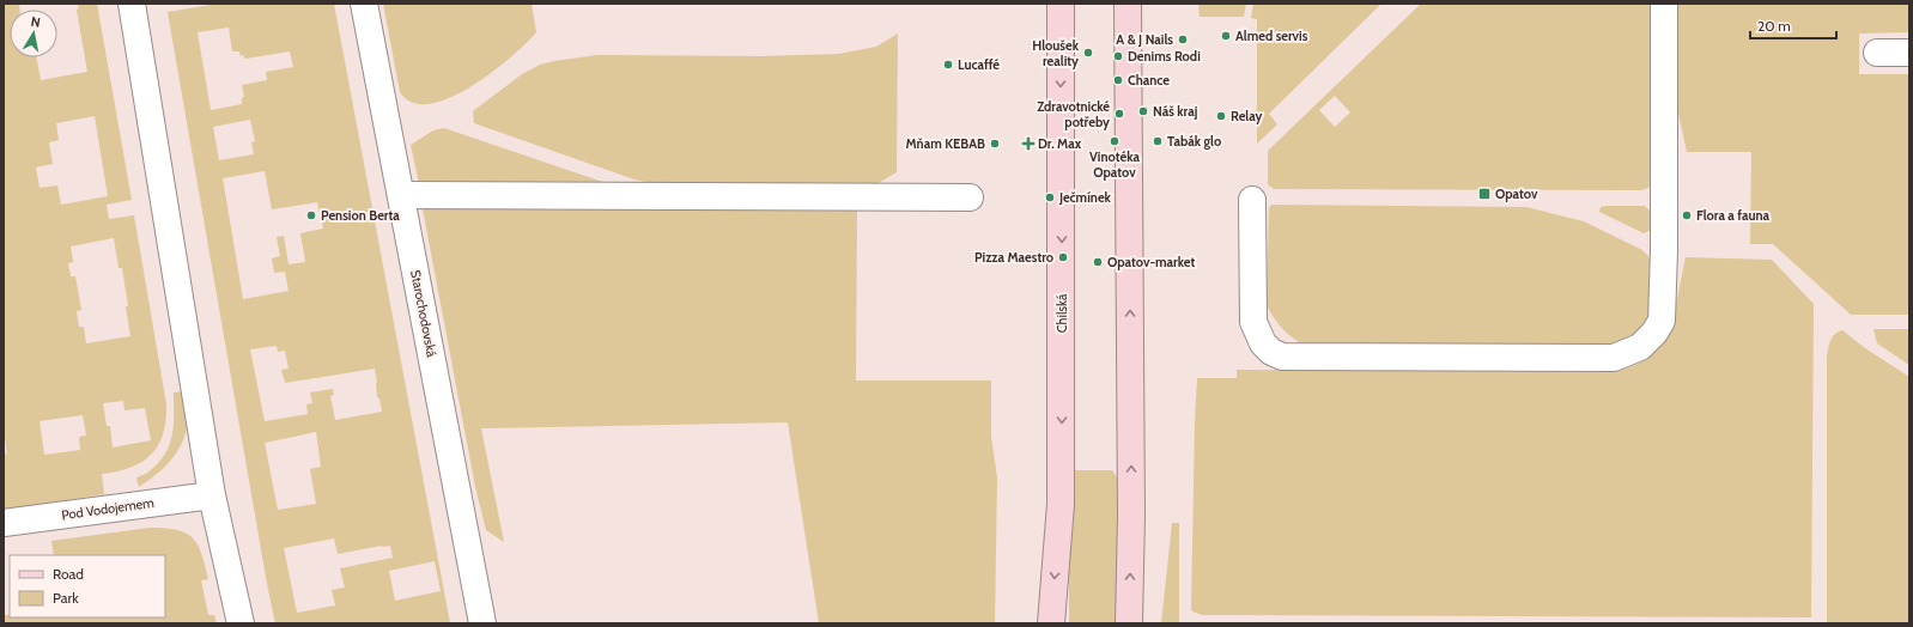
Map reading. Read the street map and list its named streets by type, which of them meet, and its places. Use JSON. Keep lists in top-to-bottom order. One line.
{"streets":{"main road":["Chilská"],"street":["Starochodovská","Pod Vodojemem"]},"places":{"other":["Almed servis","A & J Nails","Hloušek reality","Denims Rodi","Lucaffé","Chance","Náš kraj","Zdravotnické potřeby","Relay","Vinotéka Opatov","Tabák glo","Mňam KEBAB","Ječmínek","Pension Berta","Flora a fauna","Pizza Maestro","Opatov-market"],"health":["Dr. Max"],"transit":["Opatov"]},"legend":["Road","Park"],"scale_bar":"20 m","north":"top"}
